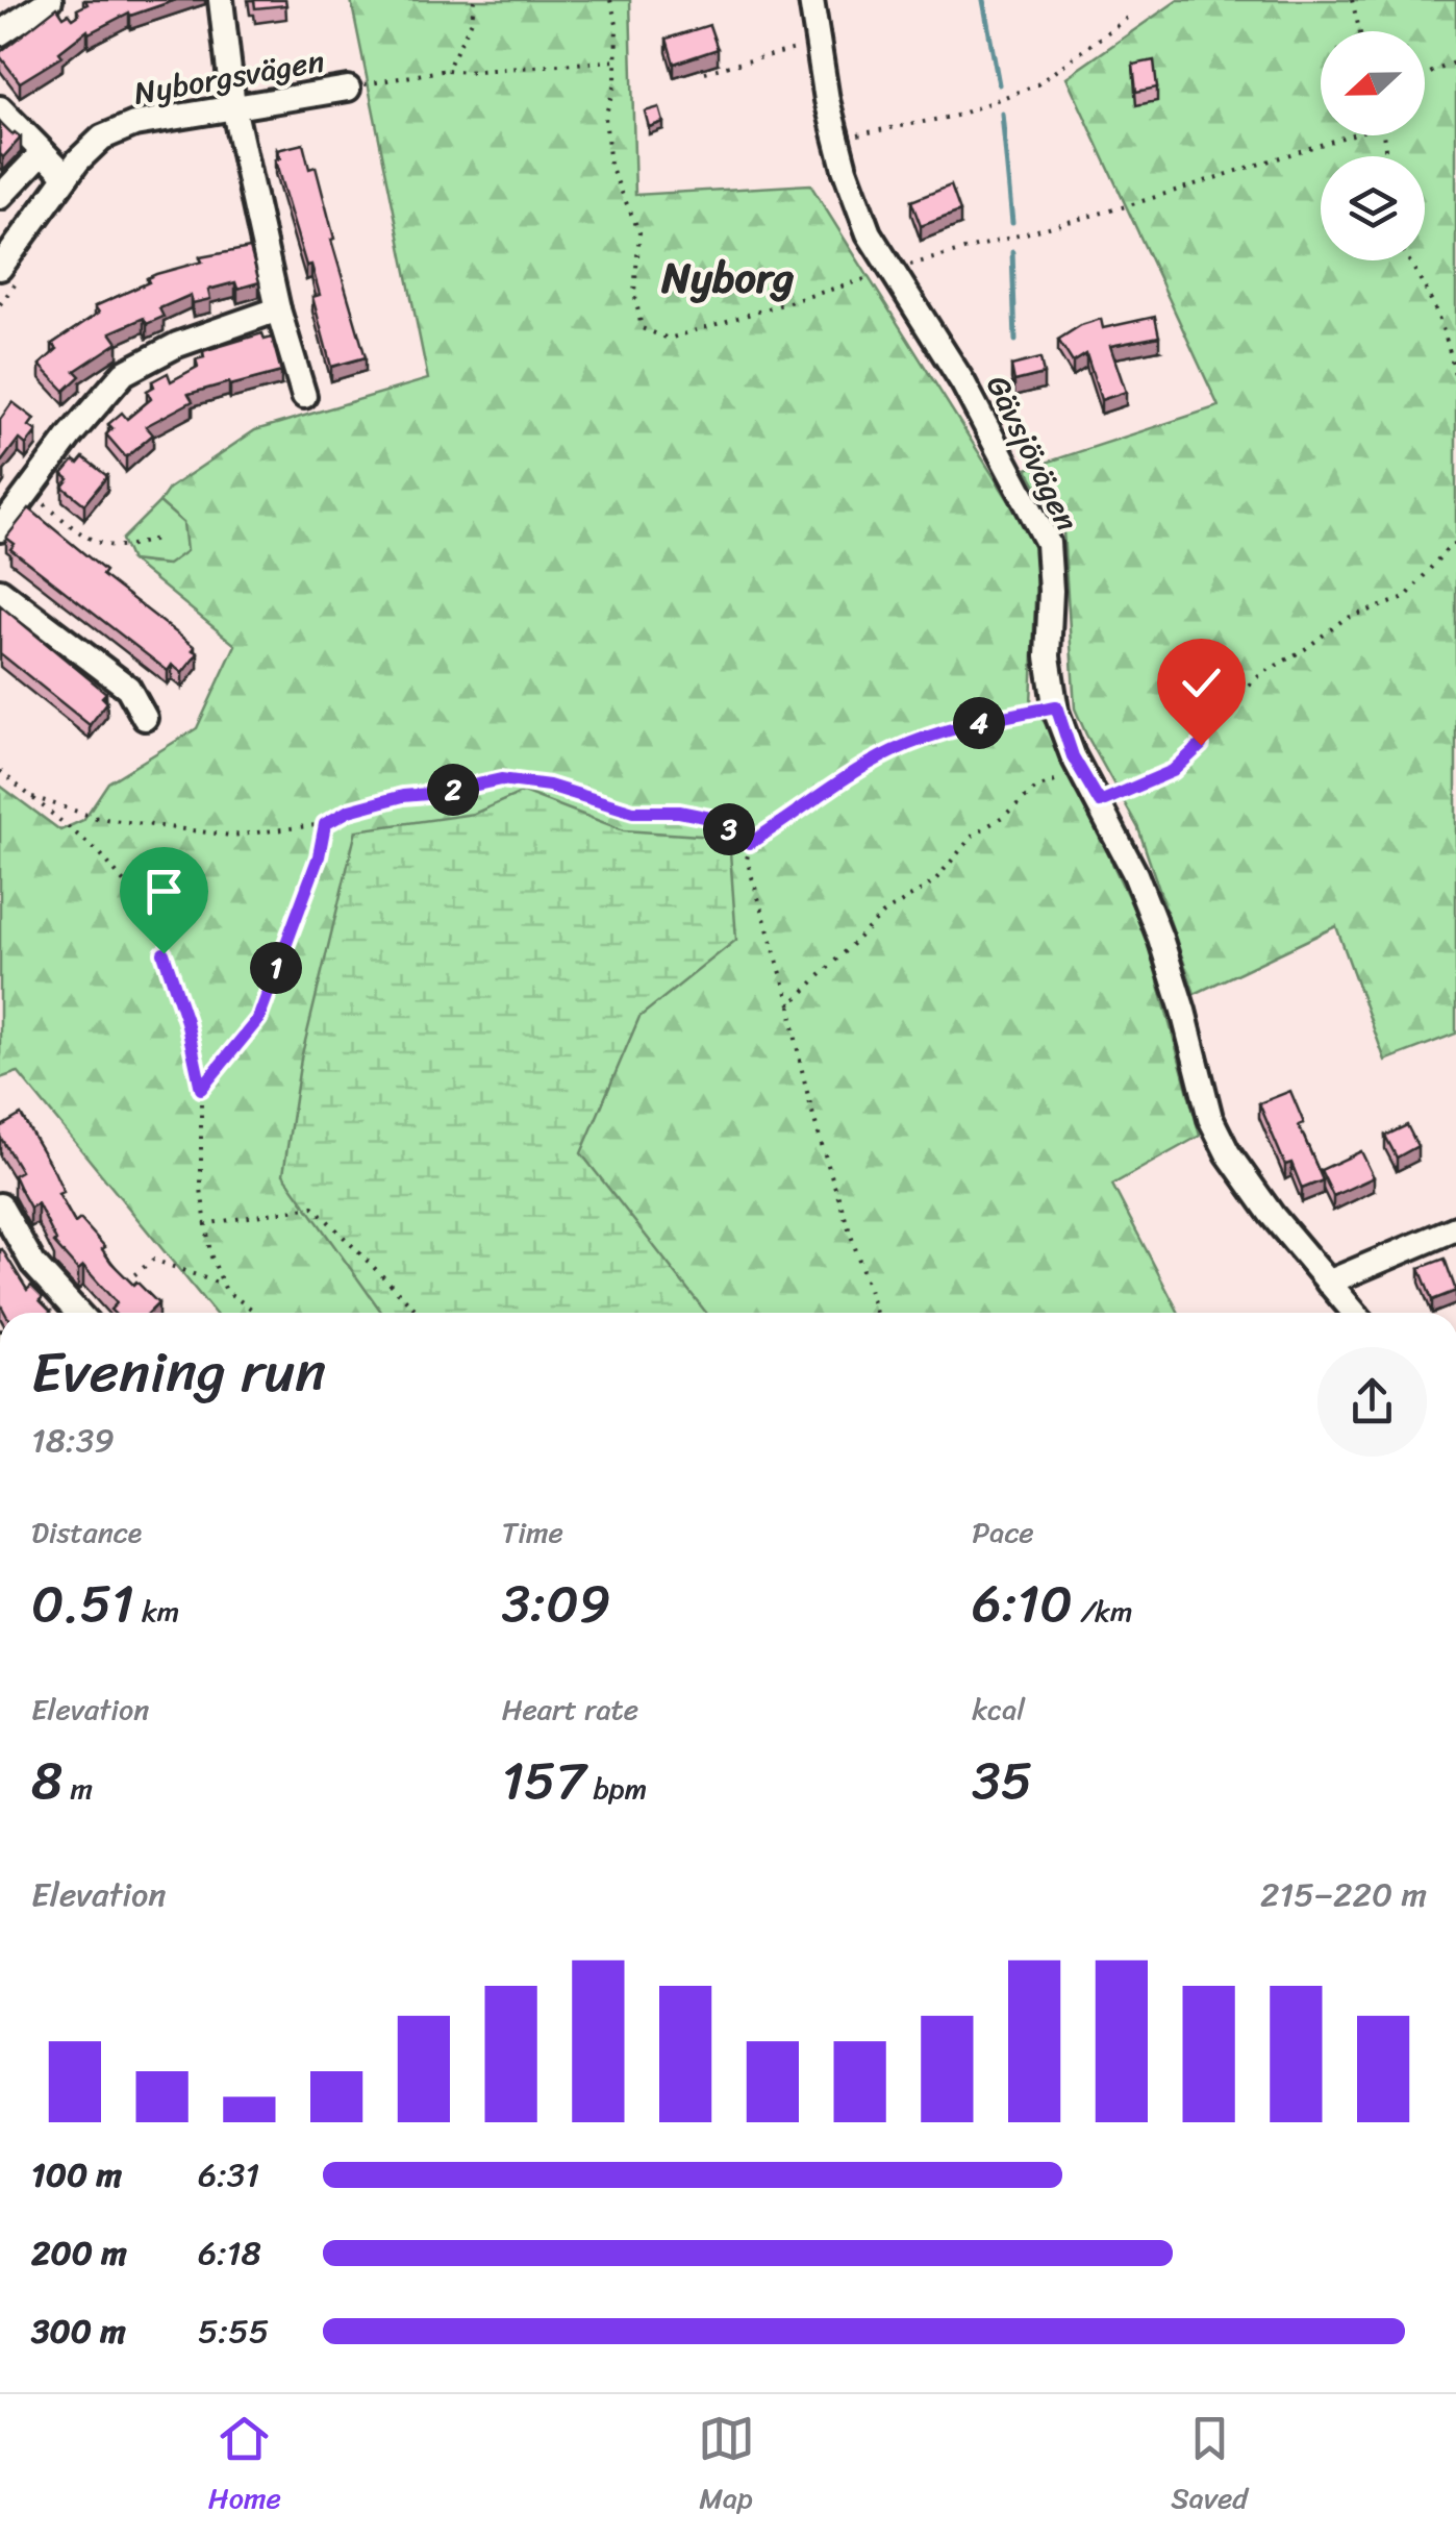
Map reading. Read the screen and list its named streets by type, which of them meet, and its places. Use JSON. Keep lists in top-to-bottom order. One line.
{"streets":{"street":["Nyborgsvägen","Gävsjövägen"]},"districts":["Nyborg"],"north":"left","page":{"pins":["4","2","3","1"],"heading":["Evening run","18:39"],"stats":[["Distance","0.51 km"],["Time","3:09"],["Pace","6:10 /km"],["Elevation","8 m"],["Heart rate","157 bpm"],["kcal","35"]],"chart":["Elevation","215–220 m"],"list":[{"name":"100 m","note":"6:31"},{"name":"200 m","note":"6:18"},{"name":"300 m","note":"5:55"}],"tabs":["Home","Map","Saved"]}}
